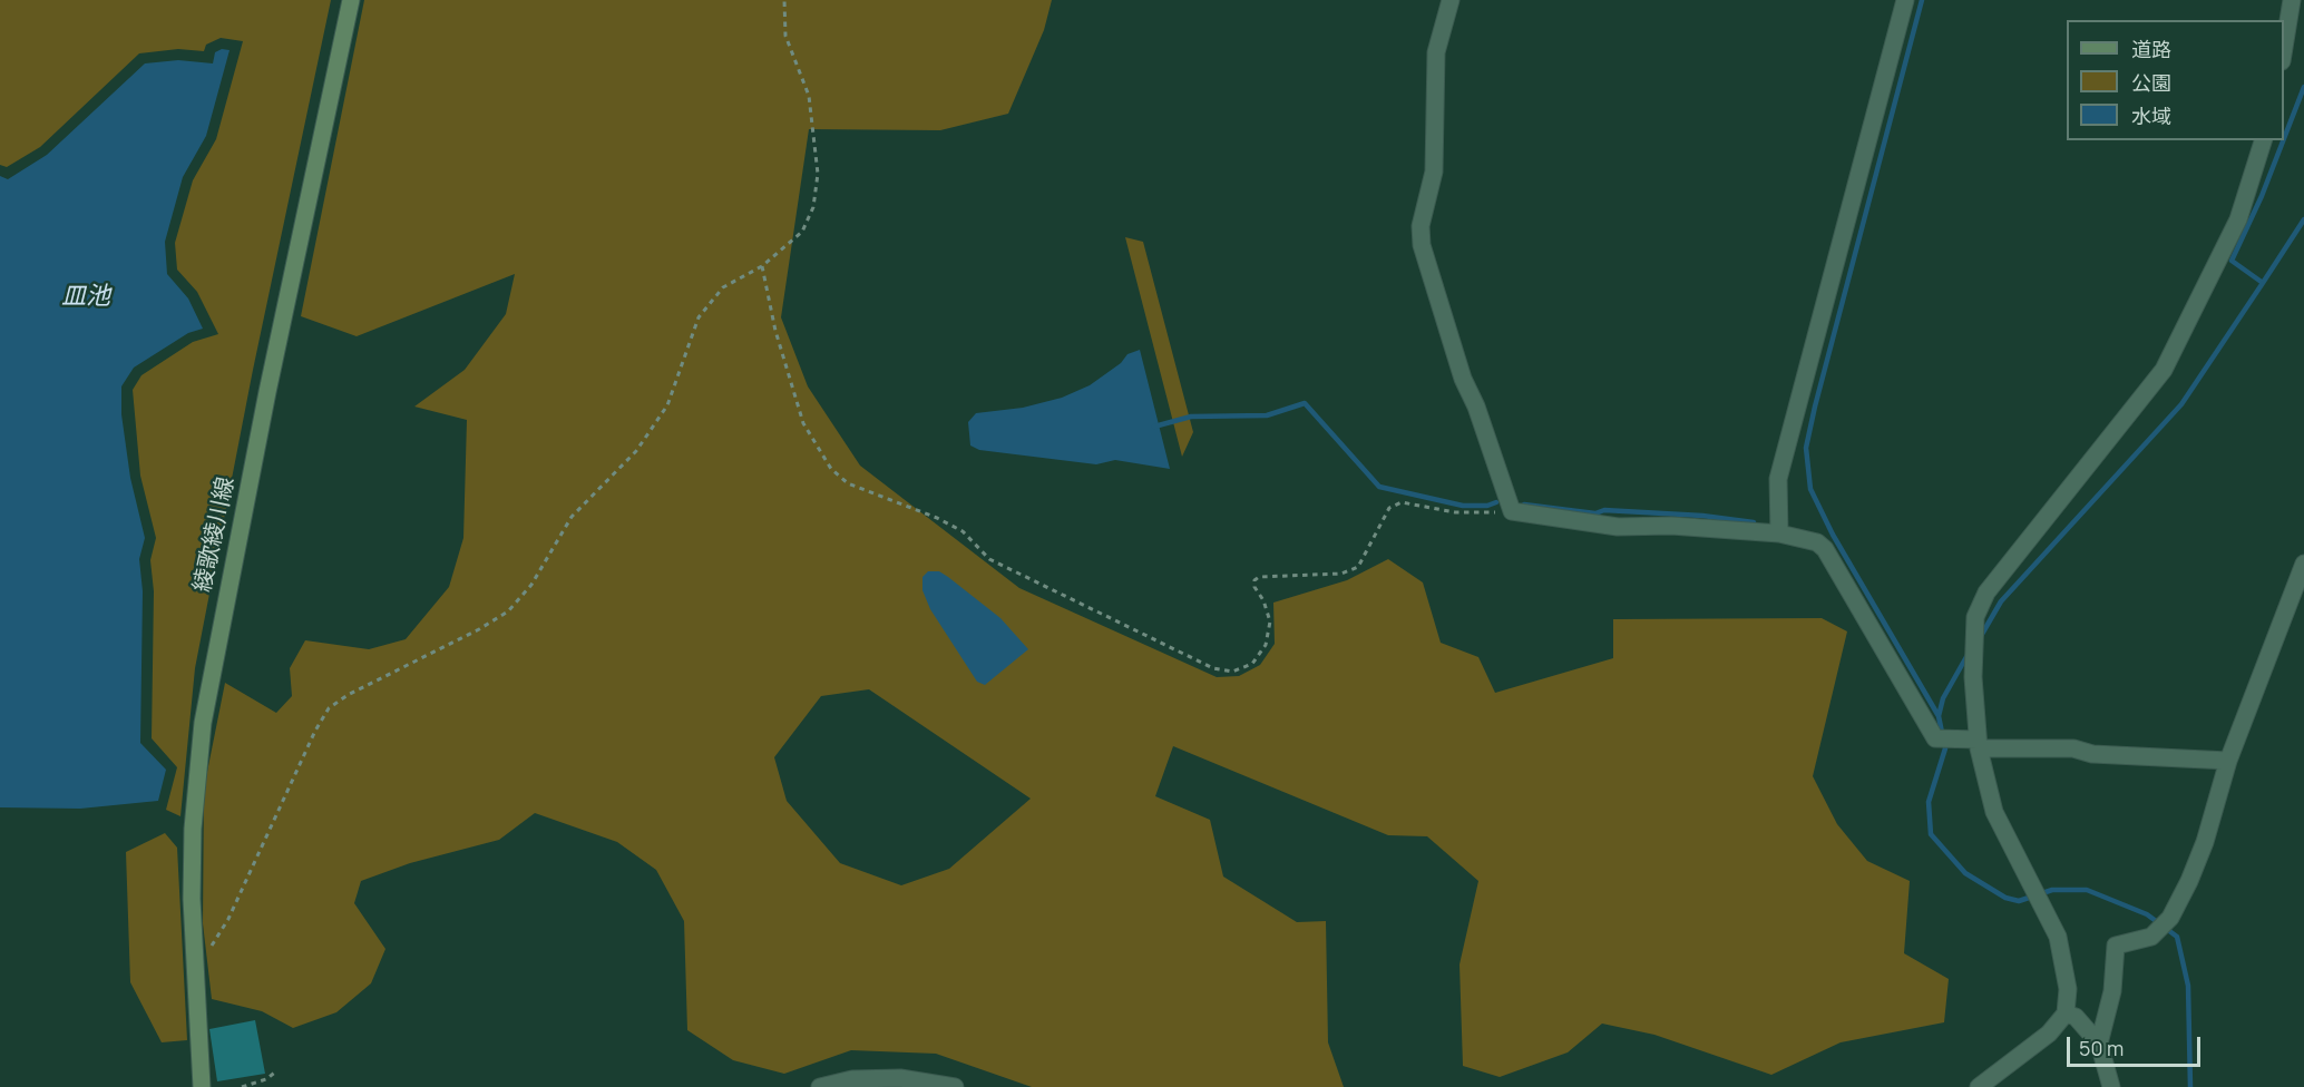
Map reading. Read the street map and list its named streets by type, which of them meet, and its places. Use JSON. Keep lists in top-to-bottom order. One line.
{"streets":{"main road":["綾歌綾川線"]},"water":["皿池"],"legend":["道路","公園","水域"],"scale_bar":"50 m"}
